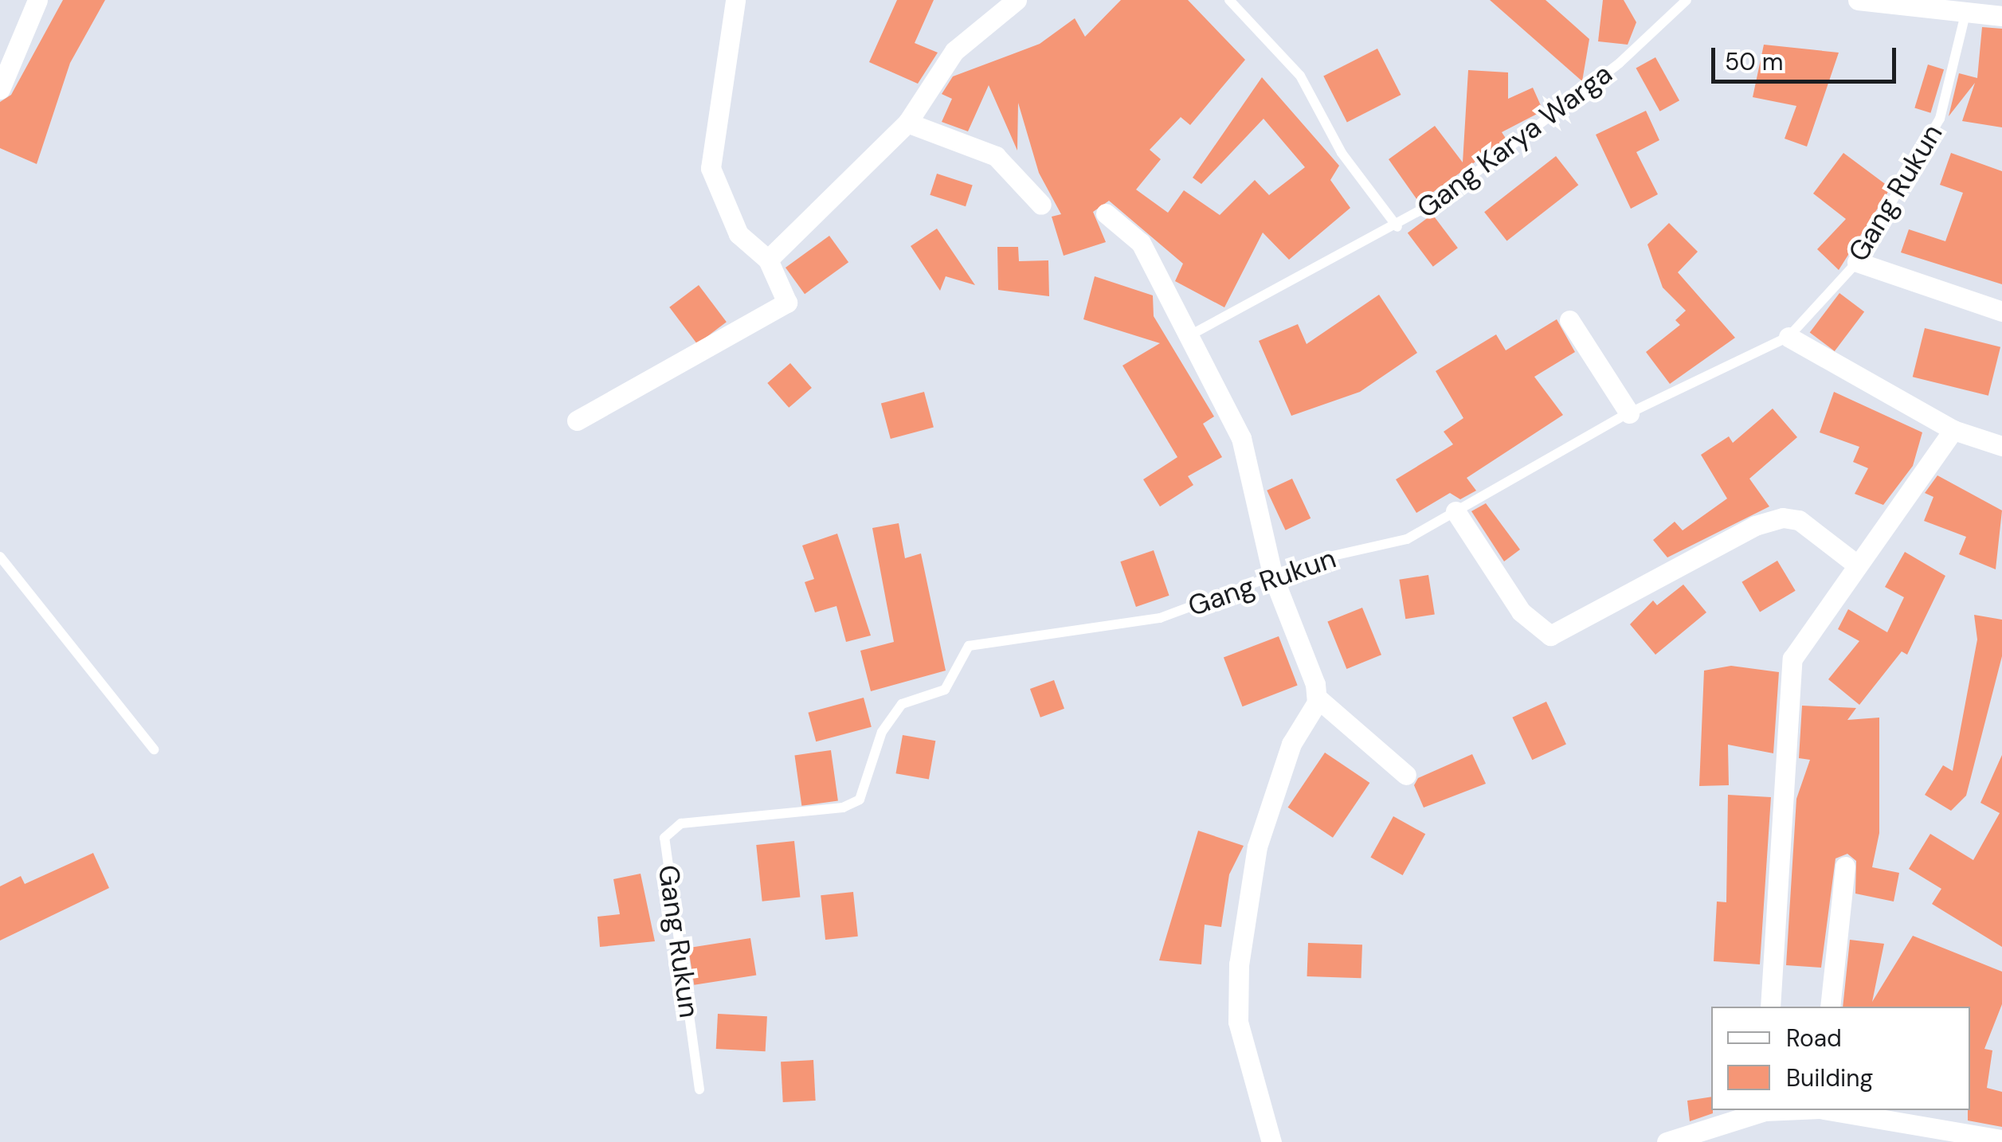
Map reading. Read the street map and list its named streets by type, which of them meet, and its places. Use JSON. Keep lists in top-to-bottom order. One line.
{"streets":{"lane":["Gang Karya Warga","Gang Rukun"]},"legend":["Road","Building"],"scale_bar":"50 m"}
